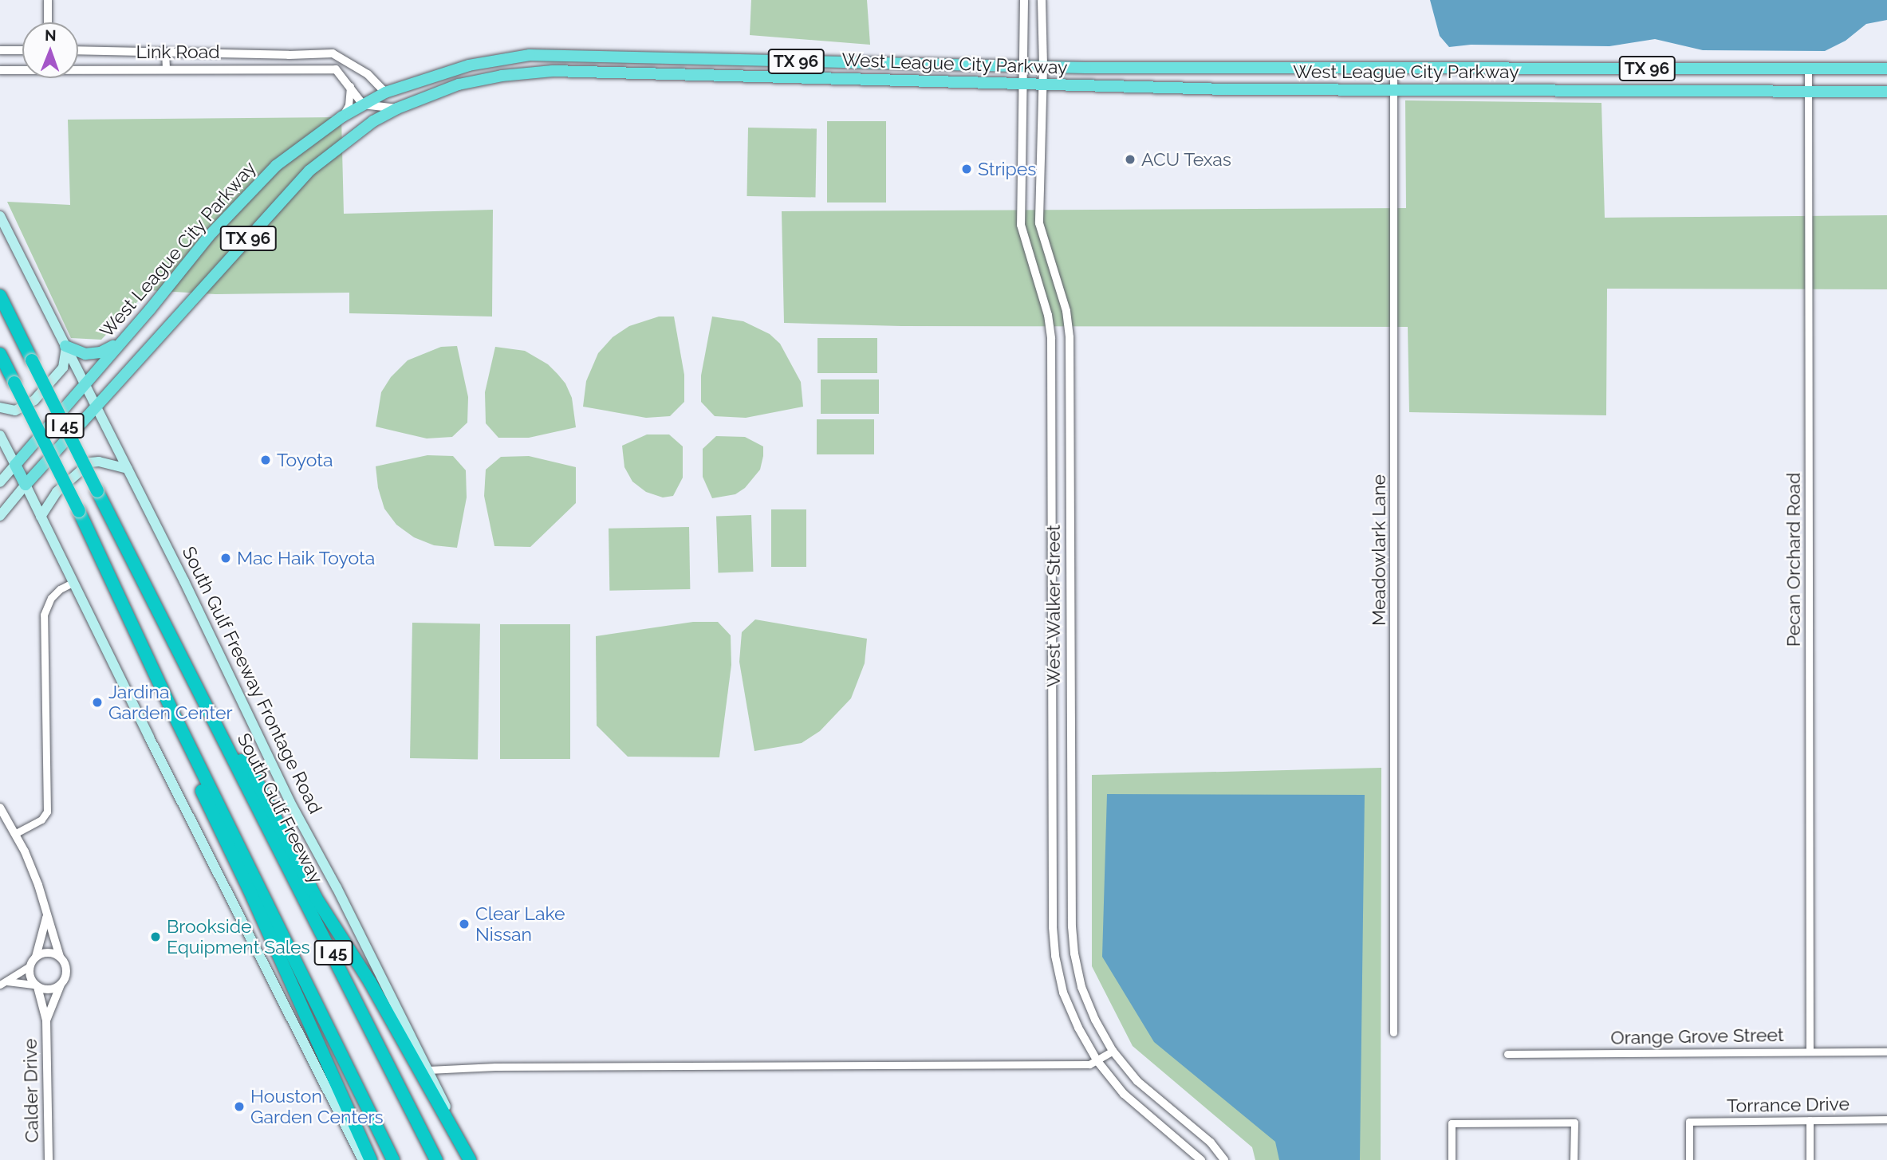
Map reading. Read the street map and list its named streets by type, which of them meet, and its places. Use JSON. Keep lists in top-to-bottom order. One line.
{"streets":{"highway":["I 45","South Gulf Freeway"],"main road":["TX 96","West League City Parkway","South Gulf Freeway Frontage Road"],"street":["Link Road","Meadowlark Lane","Pecan Orchard Road","West Walker Street","Orange Grove Street","Calder Drive","Torrance Drive"]},"crossings":[["Link Road","West League City Parkway"],["West League City Parkway","Meadowlark Lane"],["West League City Parkway","Pecan Orchard Road"],["West League City Parkway","West Walker Street"],["West League City Parkway","South Gulf Freeway Frontage Road"],["Pecan Orchard Road","Orange Grove Street"]],"places":["ACU Texas","Stripes","Toyota","Mac Haik Toyota","Jardina Garden Center","Clear Lake Nissan","Brookside Equipment Sales","Houston Garden Centers"],"north":"top"}
